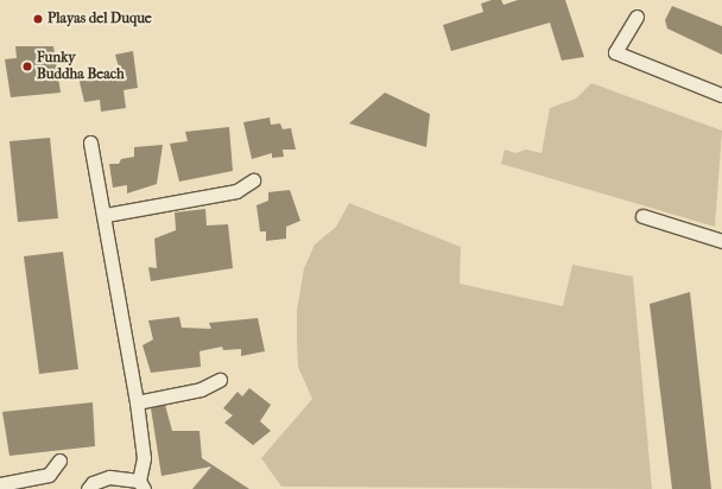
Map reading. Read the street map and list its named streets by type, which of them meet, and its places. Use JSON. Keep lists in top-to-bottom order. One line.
{"places":["Playas del Duque","Funky Buddha Beach"]}
